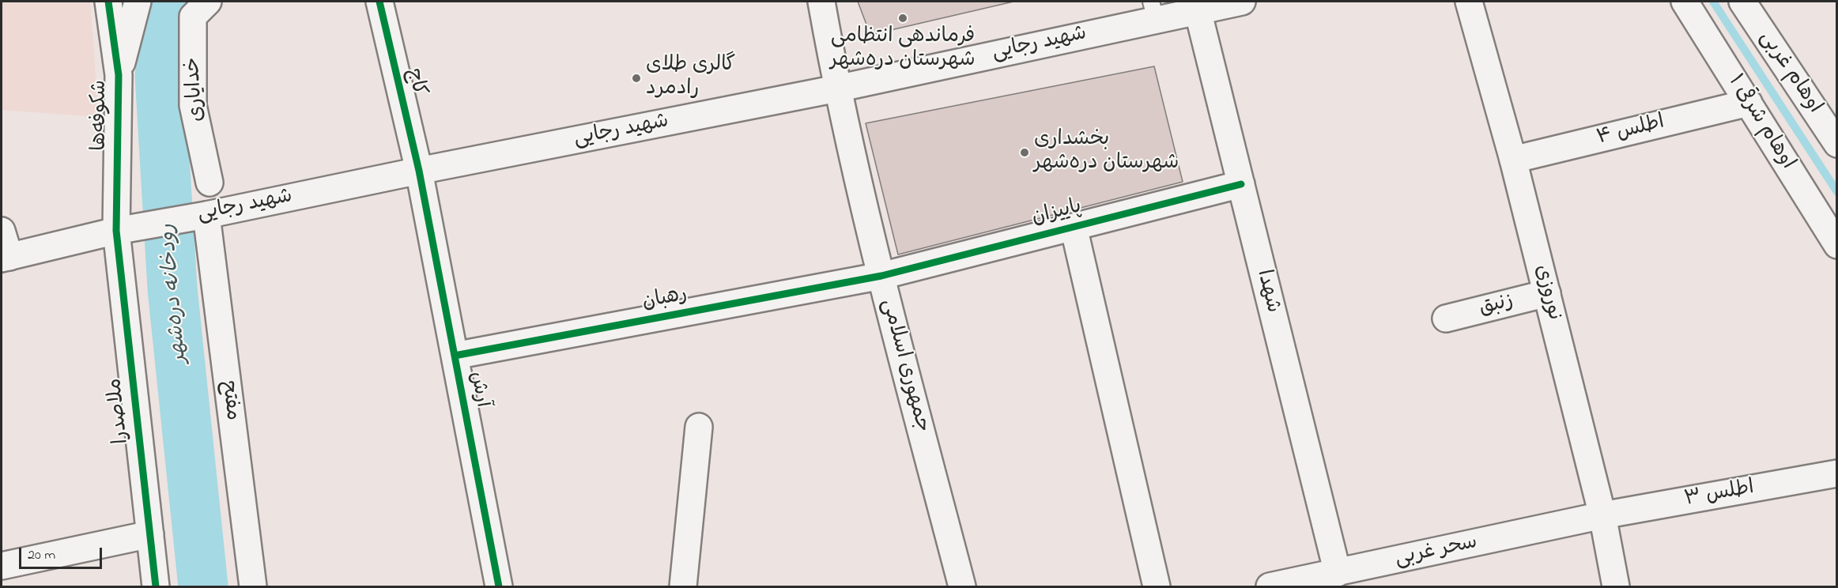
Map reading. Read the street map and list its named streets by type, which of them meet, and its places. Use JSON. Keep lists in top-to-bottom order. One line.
{"streets":{"street":["شهید رجایی","اوهام غربی","کاج","خدایاری","شکوفه‌ها","۱ اوهام شرقی","اطلس ۴","پاییزان","شهدا","نوروزی","رهبان","زنبق","جمهوری اسلامی","آرش","مفتح","ملاصدرا","اطلس ۳","سحر غربی"]},"crossings":[["شهید رجایی","کاج"],["شهید رجایی","شکوفه‌ها"],["شهید رجایی","شهدا"],["شهید رجایی","جمهوری اسلامی"],["شهید رجایی","آرش"],["شهید رجایی","مفتح"],["شهید رجایی","ملاصدرا"],["کاج","آرش"],["شکوفه‌ها","ملاصدرا"],["۱ اوهام شرقی","اطلس ۴"],["اطلس ۴","نوروزی"],["پاییزان","شهدا"],["پاییزان","رهبان"],["پاییزان","جمهوری اسلامی"],["شهدا","سحر غربی"],["نوروزی","زنبق"],["نوروزی","اطلس ۳"],["نوروزی","سحر غربی"],["رهبان","جمهوری اسلامی"],["رهبان","آرش"],["اطلس ۳","سحر غربی"]],"water":["رودخانه دره‌شهر"],"places":["فرماندهی انتظامی شهرستان دره‌شهر","گالری طلای رادمرد","بخشداری شهرستان دره‌شهر"],"scale_bar":"20 m"}
